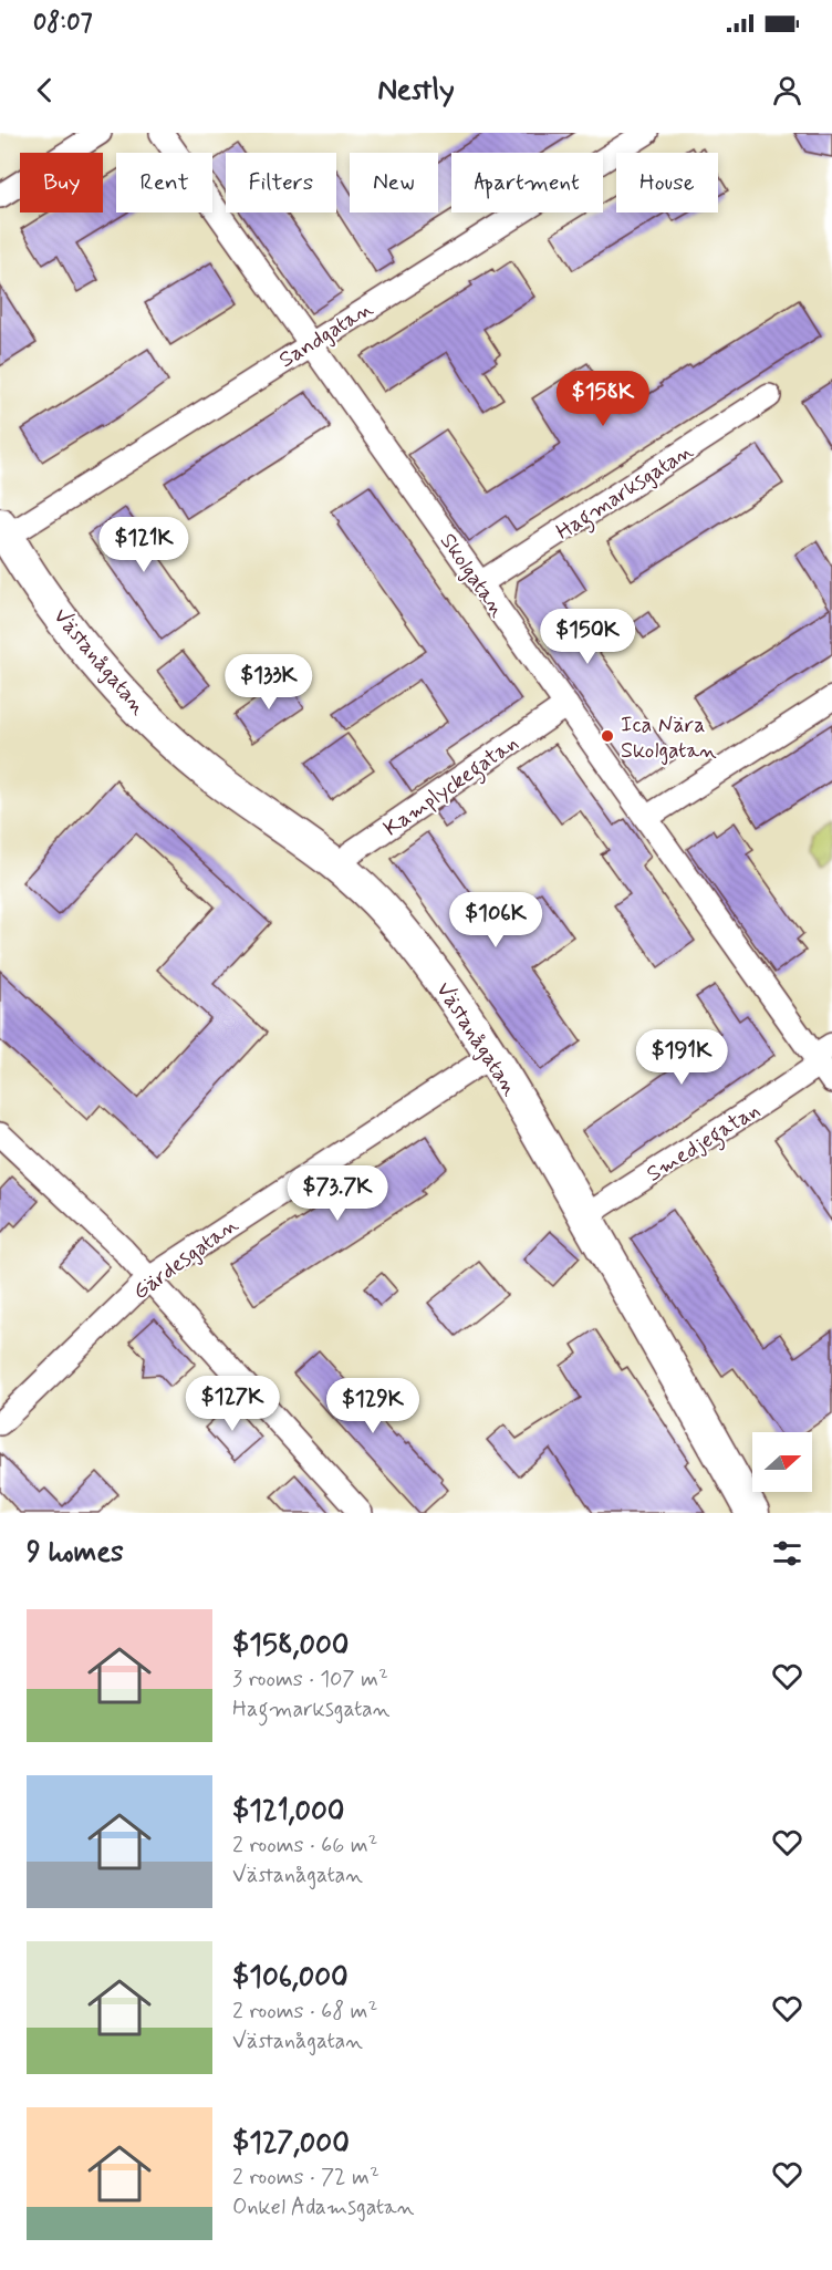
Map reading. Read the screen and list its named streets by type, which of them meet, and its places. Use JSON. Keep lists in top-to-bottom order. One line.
{"streets":{"street":["Sandgatan","Hagmarksgatan","Skolgatan","Västanågatan","Kamplyckegatan","Smedjegatan","Gärdesgatan"]},"crossings":[["Sandgatan","Skolgatan"],["Sandgatan","Västanågatan"],["Hagmarksgatan","Skolgatan"],["Skolgatan","Kamplyckegatan"],["Skolgatan","Smedjegatan"],["Västanågatan","Kamplyckegatan"],["Västanågatan","Smedjegatan"],["Västanågatan","Gärdesgatan"]],"places":["Ica Nära Skolgatan"],"north":"right","page":{"status":"08:07","header":"Nestly","chip":["Buy","Rent","Filters","New","Apartment","House"],"price":["$158K","$121K","$150K","$133K","$106K","$191K","$73.7K","$127K","$129K"],"heading":"9 homes","list":[{"name":"$158,000","note":"3 rooms · 107 m² · Hagmarksgatan"},{"name":"$121,000","note":"2 rooms · 66 m² · Västanågatan"},{"name":"$106,000","note":"2 rooms · 68 m² · Västanågatan"},{"name":"$127,000","note":"2 rooms · 72 m² · Onkel Adamsgatan"}]}}
